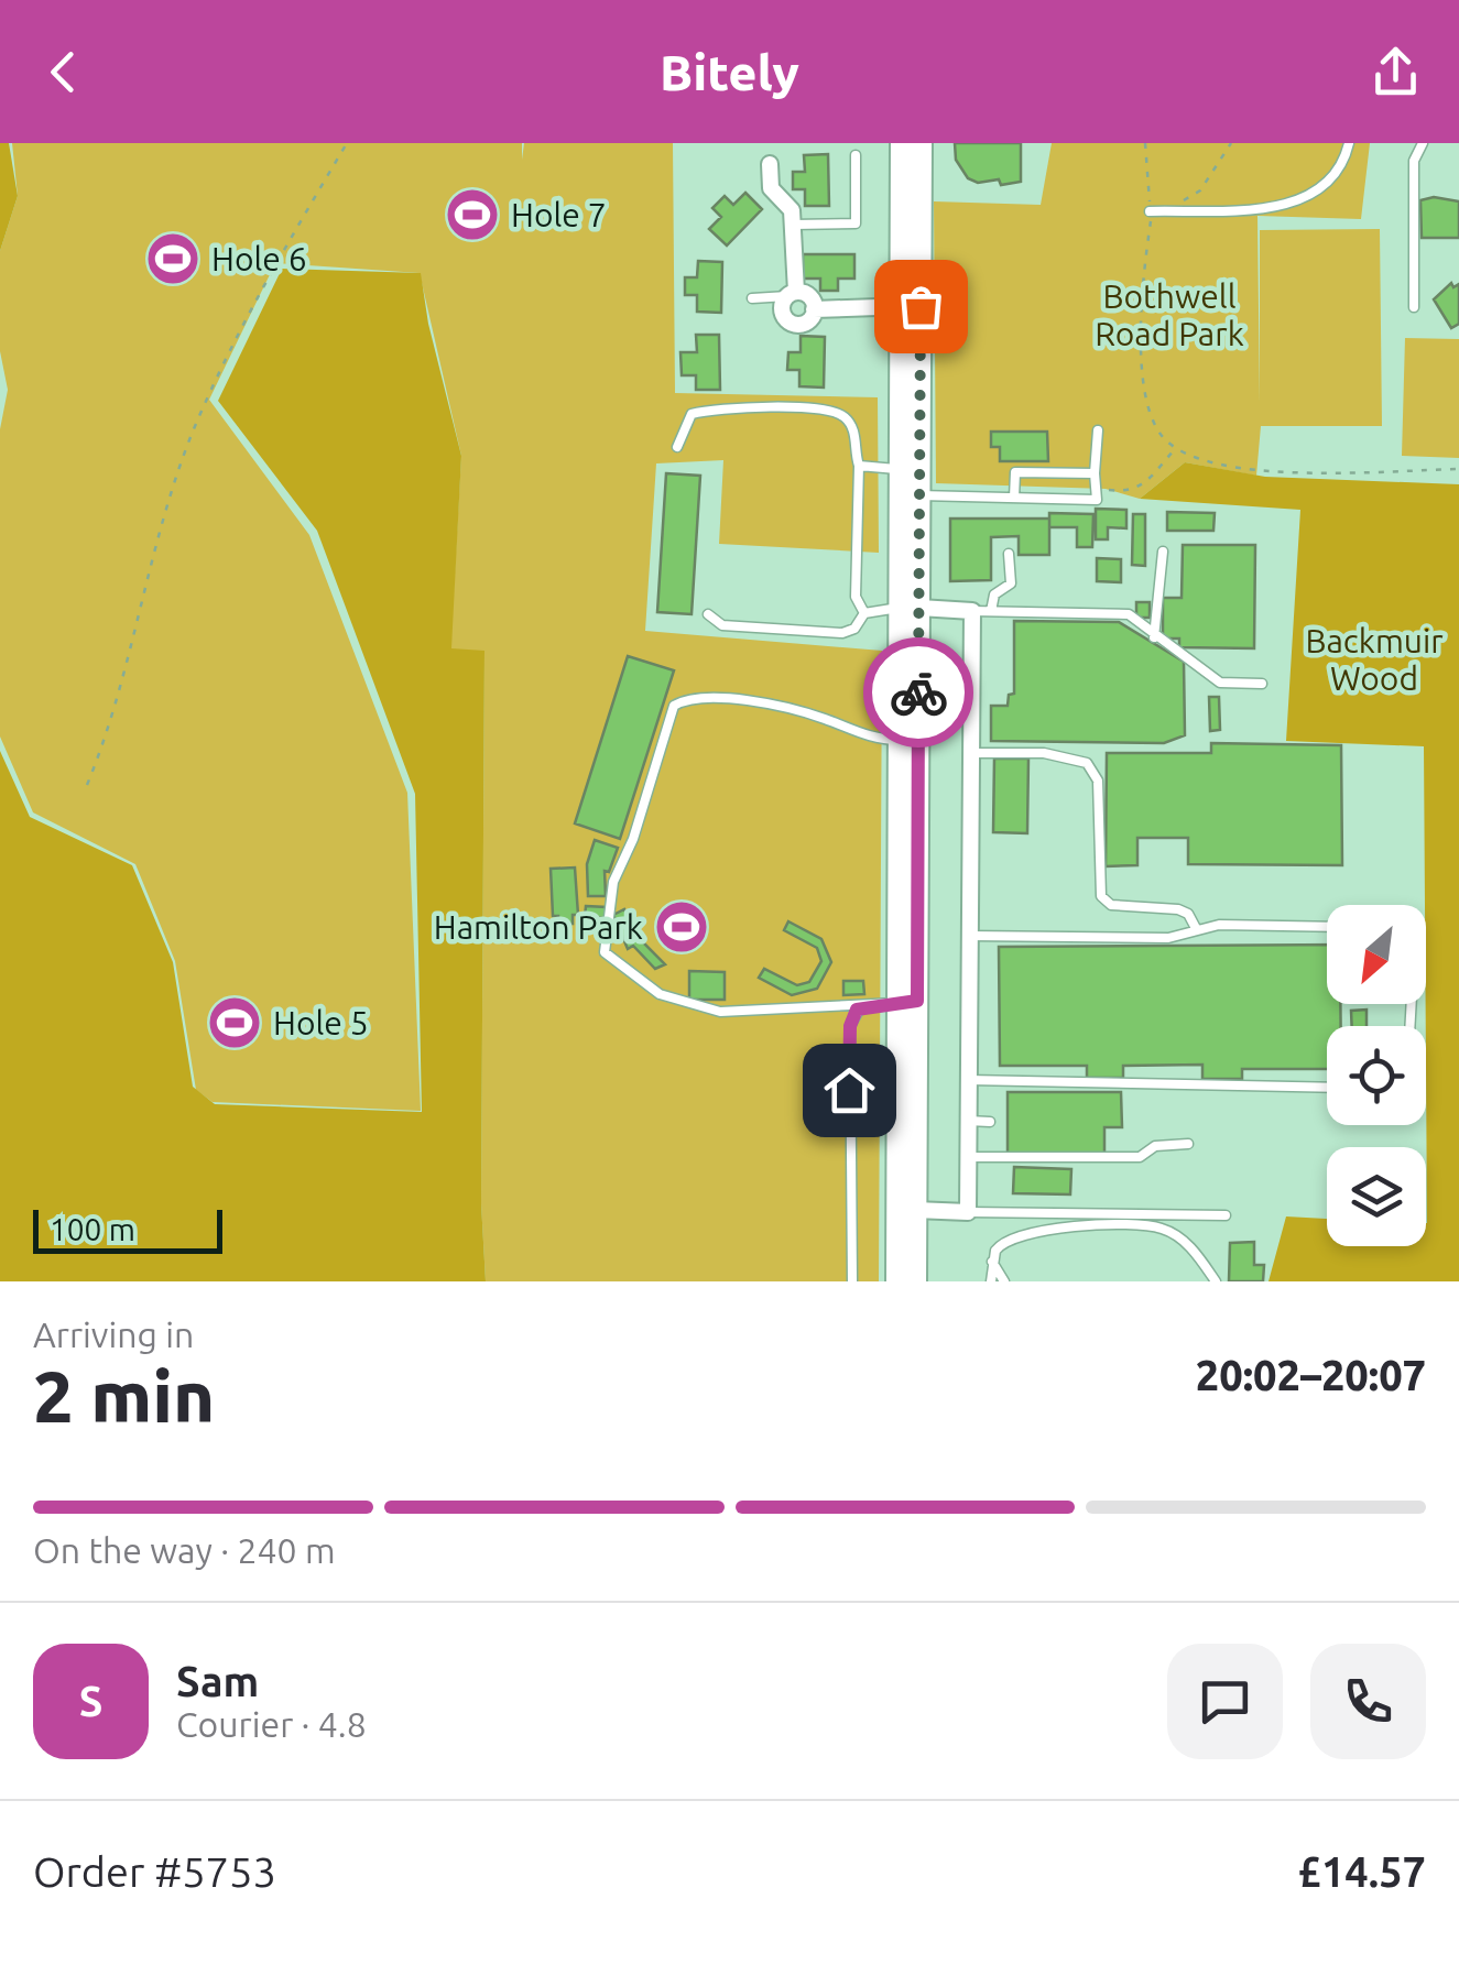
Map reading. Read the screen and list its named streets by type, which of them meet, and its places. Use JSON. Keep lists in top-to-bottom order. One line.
{"parks":["Bothwell Road Park","Backmuir Wood"],"places":{"sports":["Hole 7","Hole 6","Hamilton Park","Hole 5"]},"scale_bar":"100 m","north":"bottom left","page":{"header":"Bitely","scale":"100 m","heading":["2 min","Arriving in","20:02–20:07"],"panel":["Sam","Courier · 4.8","Order #5753","£14.57"],"bar":"On the way · 240 m","round":"S"}}
